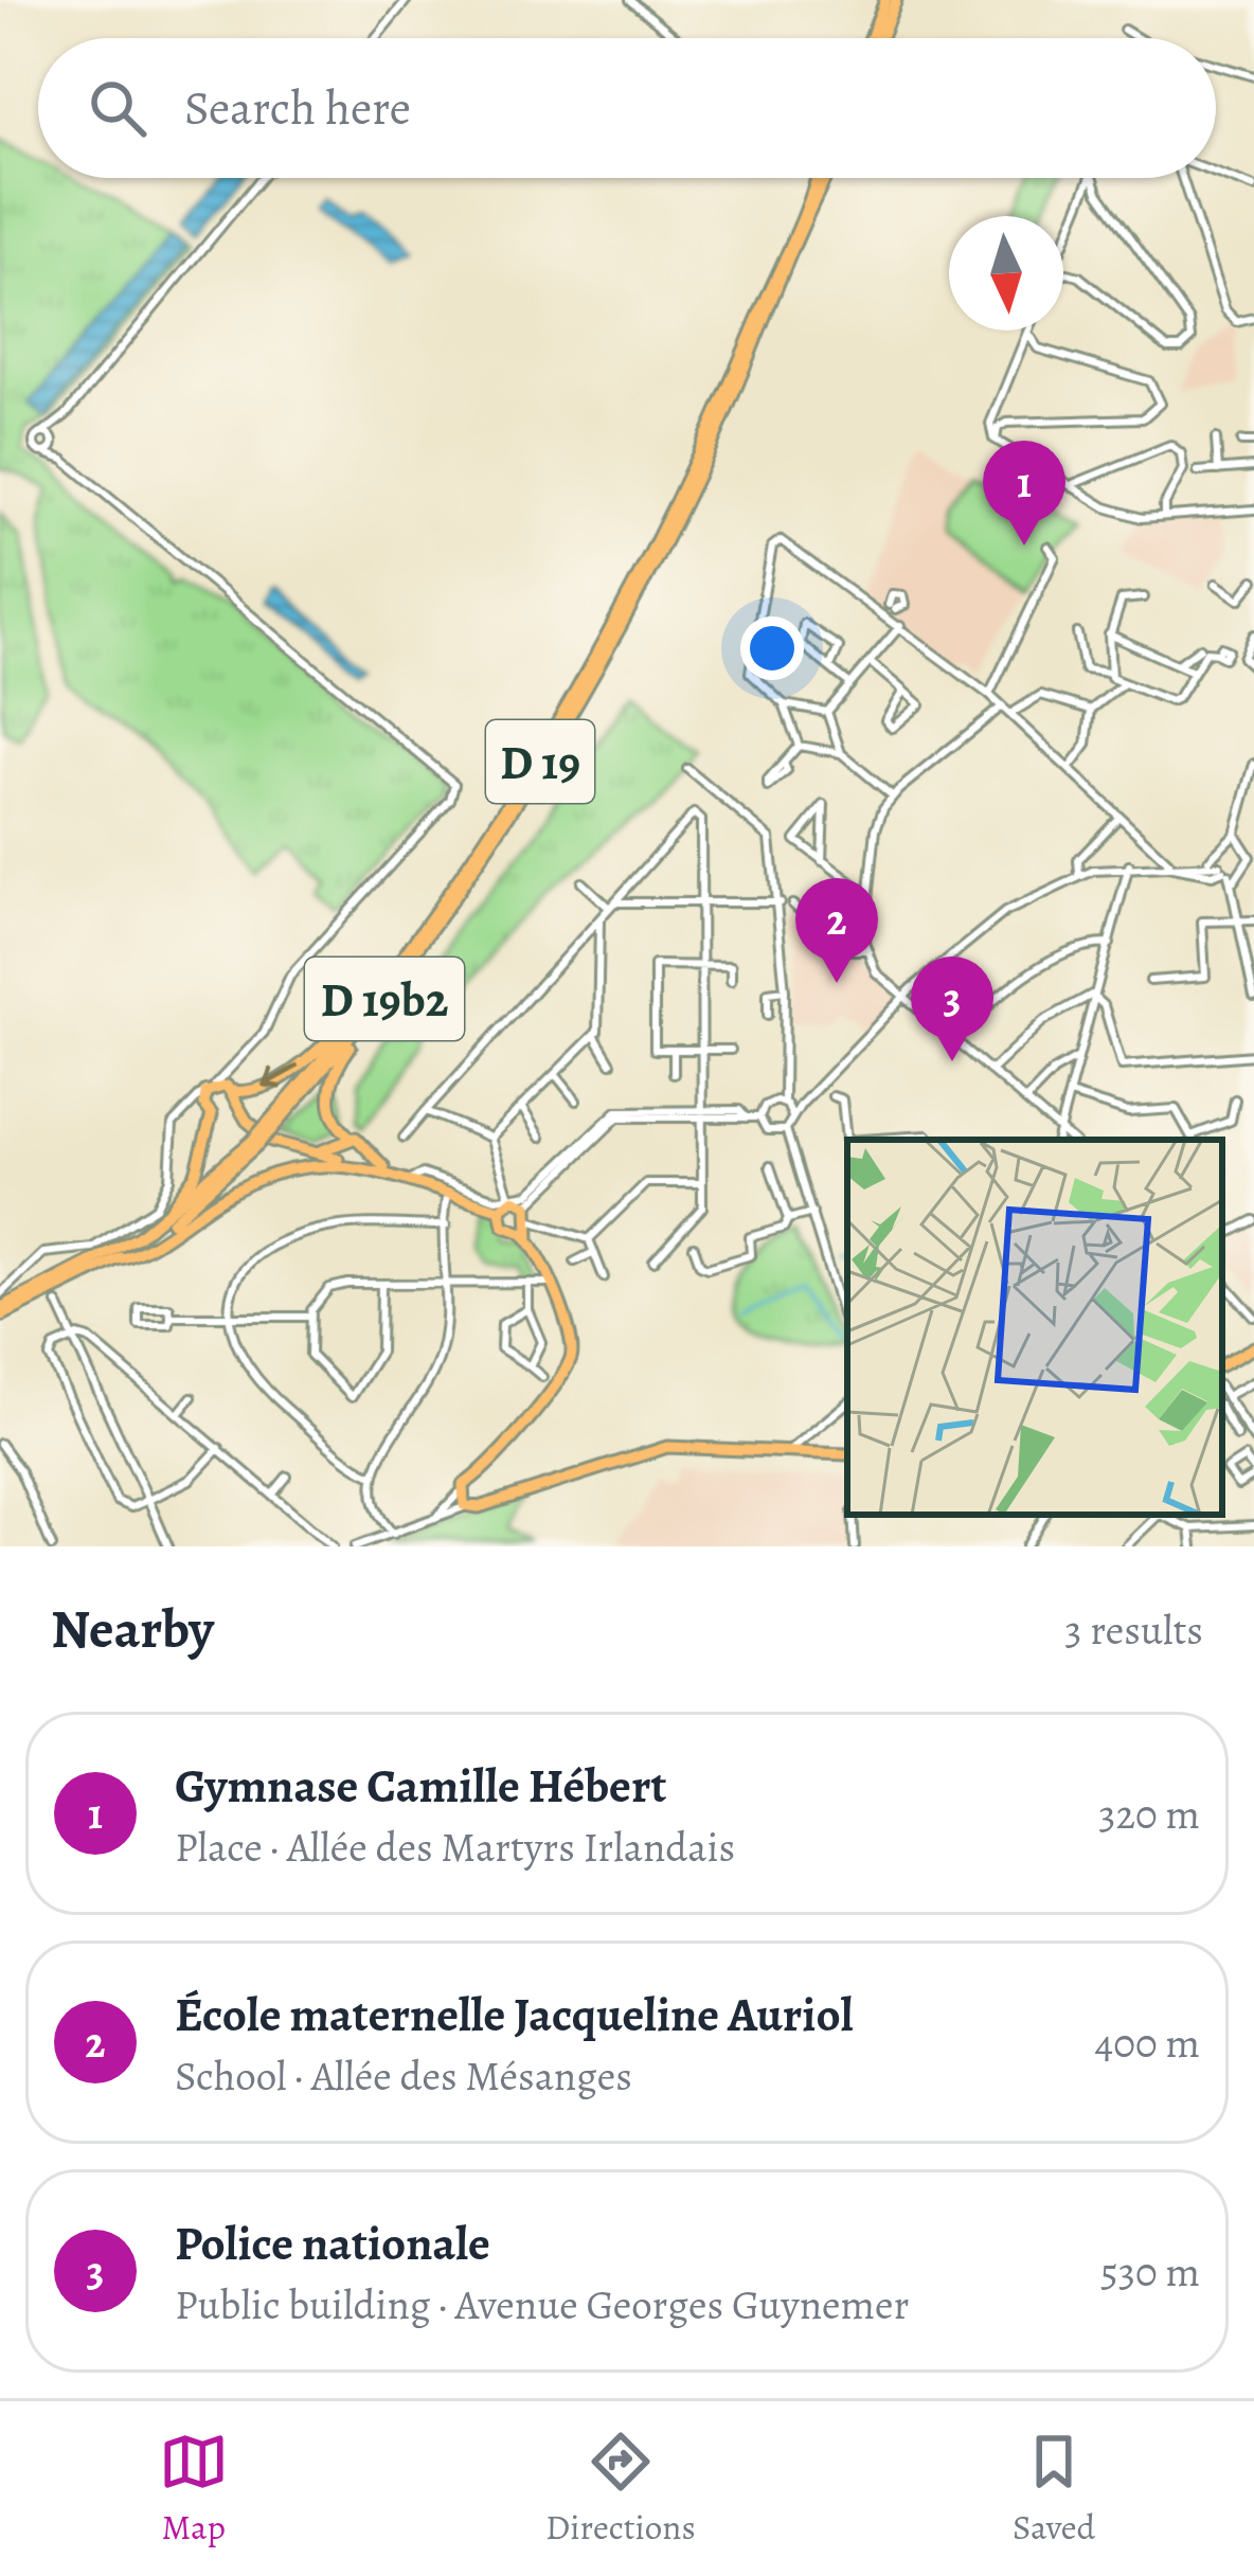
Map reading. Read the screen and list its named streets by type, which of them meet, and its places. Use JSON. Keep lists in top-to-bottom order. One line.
{"streets":{"main road":["D 19","D 19b2"]},"crossings":[["D 19","D 19b2"]],"north":"bottom","page":{"search":"Search here","pins":["1","2","3"],"heading":["Nearby","3 results"],"list":[{"mark":"1","name":"Gymnase Camille Hébert","note":"Place · Allée des Martyrs Irlandais","value":"320 m"},{"mark":"2","name":"École maternelle Jacqueline Auriol","note":"School · Allée des Mésanges","value":"400 m"},{"mark":"3","name":"Police nationale","note":"Public building · Avenue Georges Guynemer","value":"530 m"}],"nav":["Map","Directions","Saved"]}}
